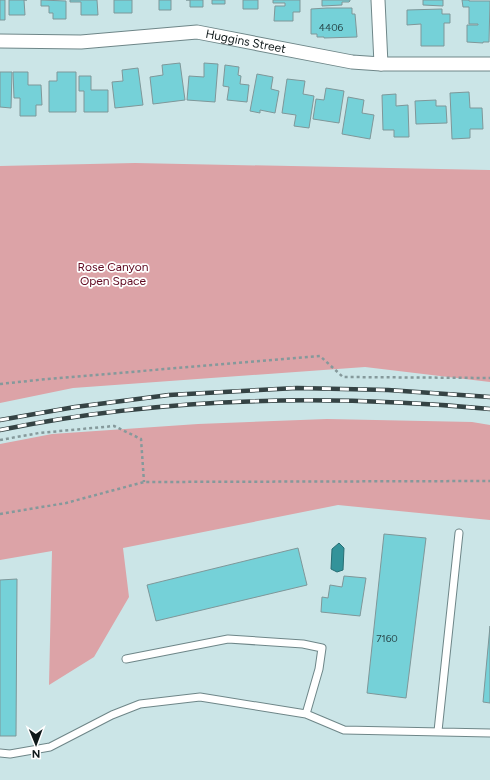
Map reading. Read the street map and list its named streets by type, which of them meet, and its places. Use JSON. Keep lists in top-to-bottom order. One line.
{"streets":{"street":["Huggins Street"]},"parks":["Rose Canyon Open Space"],"house_numbers":["4406","7160"],"north":"bottom"}
